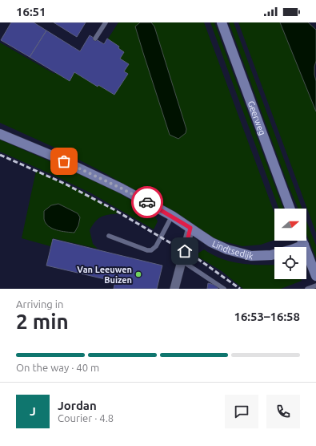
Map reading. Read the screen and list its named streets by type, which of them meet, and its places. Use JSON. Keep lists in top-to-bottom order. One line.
{"streets":{"street":["Geerweg","Lindtsedijk"]},"places":["Van Leeuwen Buizen"],"north":"right","page":{"status":"16:51","heading":["2 min","Arriving in","16:53–16:58"],"panel":["Jordan","Courier · 4.8"],"bar":"On the way · 40 m","round":"J"}}
